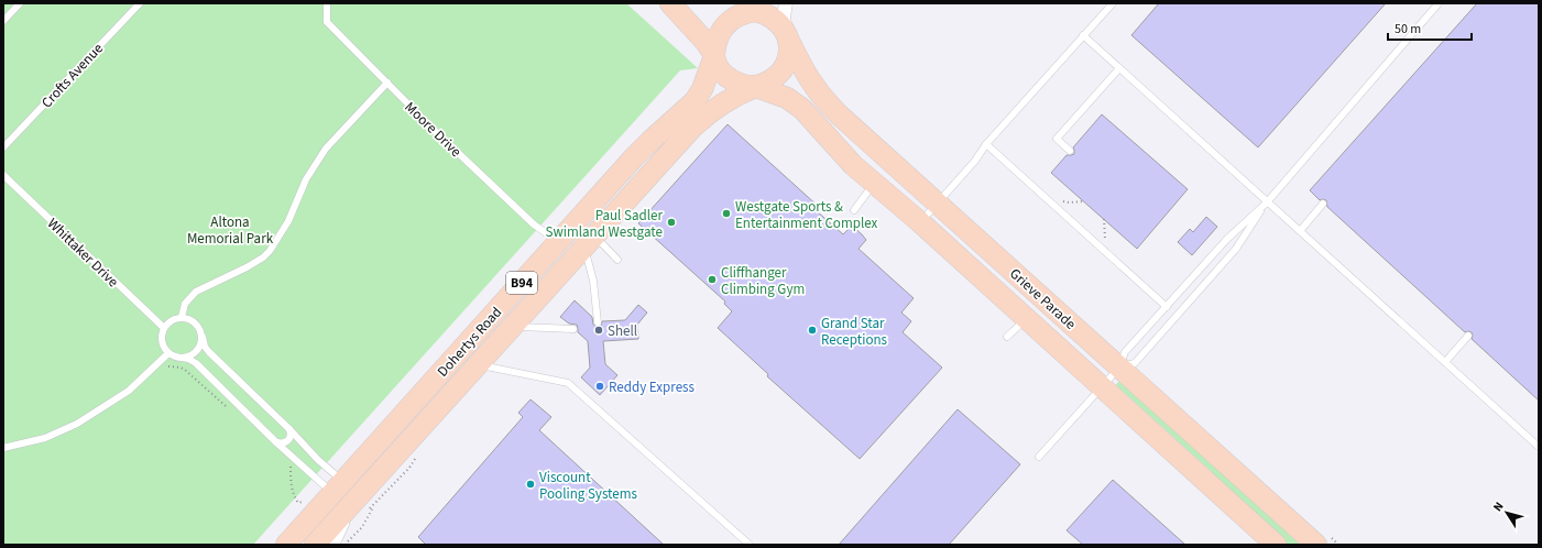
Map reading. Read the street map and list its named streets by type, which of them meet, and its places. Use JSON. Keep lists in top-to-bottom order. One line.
{"streets":{"main road":["B94","Grieve Parade","Dohertys Road"],"lane":["Crofts Avenue","Moore Drive","Whittaker Drive"]},"crossings":[["Moore Drive","Dohertys Road"],["B94","Grieve Parade"],["B94","Dohertys Road"],["Grieve Parade","Dohertys Road"]],"parks":["Altona Memorial Park"],"places":["Westgate Sports & Entertainment Complex","Paul Sadler Swimland Westgate","Cliffhanger Climbing Gym","Shell","Grand Star Receptions","Reddy Express","Viscount Pooling Systems"],"scale_bar":"50 m","north":"top left"}
